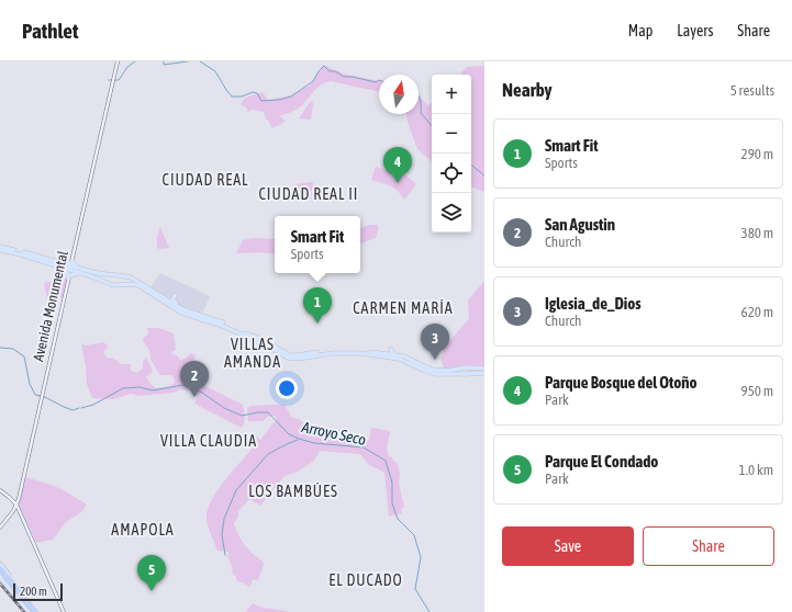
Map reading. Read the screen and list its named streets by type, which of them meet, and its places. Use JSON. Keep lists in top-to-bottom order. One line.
{"streets":{"main road":["Avenida Monumental"]},"districts":["CIUDAD REAL","CIUDAD REAL II","CARMEN MARÍA","VILLAS AMANDA","VILLA CLAUDIA","LOS BAMBÚES","AMAPOLA","EL DUCADO"],"water":["Arroyo Seco"],"scale_bar":"200 m","north":"top","page":{"header":"Pathlet","nav":["Map","Layers","Share"],"heading":["Nearby","5 results"],"map_buttons":["+","−"],"list":[{"mark":"1","name":"Smart Fit","note":"Sports","value":"290 m"},{"mark":"2","name":"San Agustin","note":"Church","value":"380 m"},{"mark":"3","name":"Iglesia_de_Dios","note":"Church","value":"620 m"},{"mark":"4","name":"Parque Bosque del Otoño","note":"Park","value":"950 m"},{"mark":"5","name":"Parque El Condado","note":"Park","value":"1.0 km"}],"pins":["4","1","3","2","5"],"popup":["Smart Fit","Sports"],"buttons":["Save","Share"],"scale":"200 m"}}
